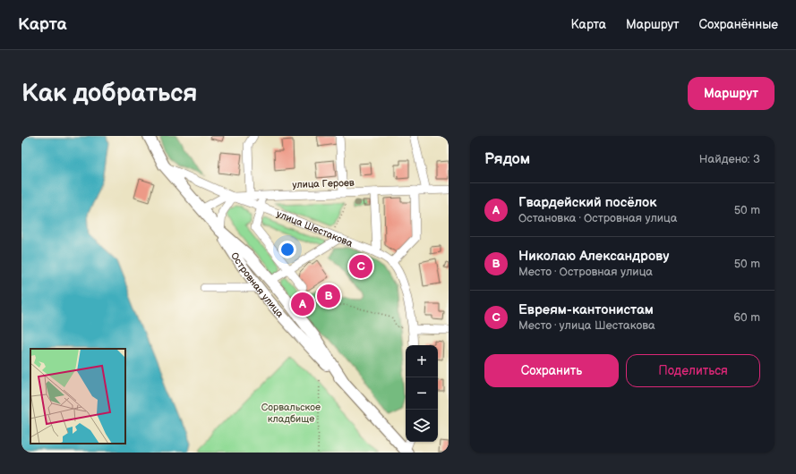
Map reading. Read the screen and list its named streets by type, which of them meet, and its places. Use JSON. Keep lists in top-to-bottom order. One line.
{"streets":{"main road":["Островная улица"],"street":["улица Героев","улица Шестакова"]},"crossings":[["улица Героев","улица Шестакова"],["улица Героев","Островная улица"],["улица Шестакова","Островная улица"]],"parks":["Сорвальское кладбище"],"page":{"header":"Карта","nav":["Карта","Маршрут","Сохранённые"],"buttons":["Маршрут",["Сохранить","Поделиться"]],"title":"Как добраться","heading":["Рядом","Найдено: 3"],"list":[{"mark":"A","name":"Гвардейский посёлок","note":"Остановка · Островная улица","value":"50 m"},{"mark":"B","name":"Николаю Александрову","note":"Место · Островная улица","value":"50 m"},{"mark":"C","name":"Евреям-кантонистам","note":"Место · улица Шестакова","value":"60 m"}],"pins":["C","B","A"],"map_buttons":["+","−"]}}
